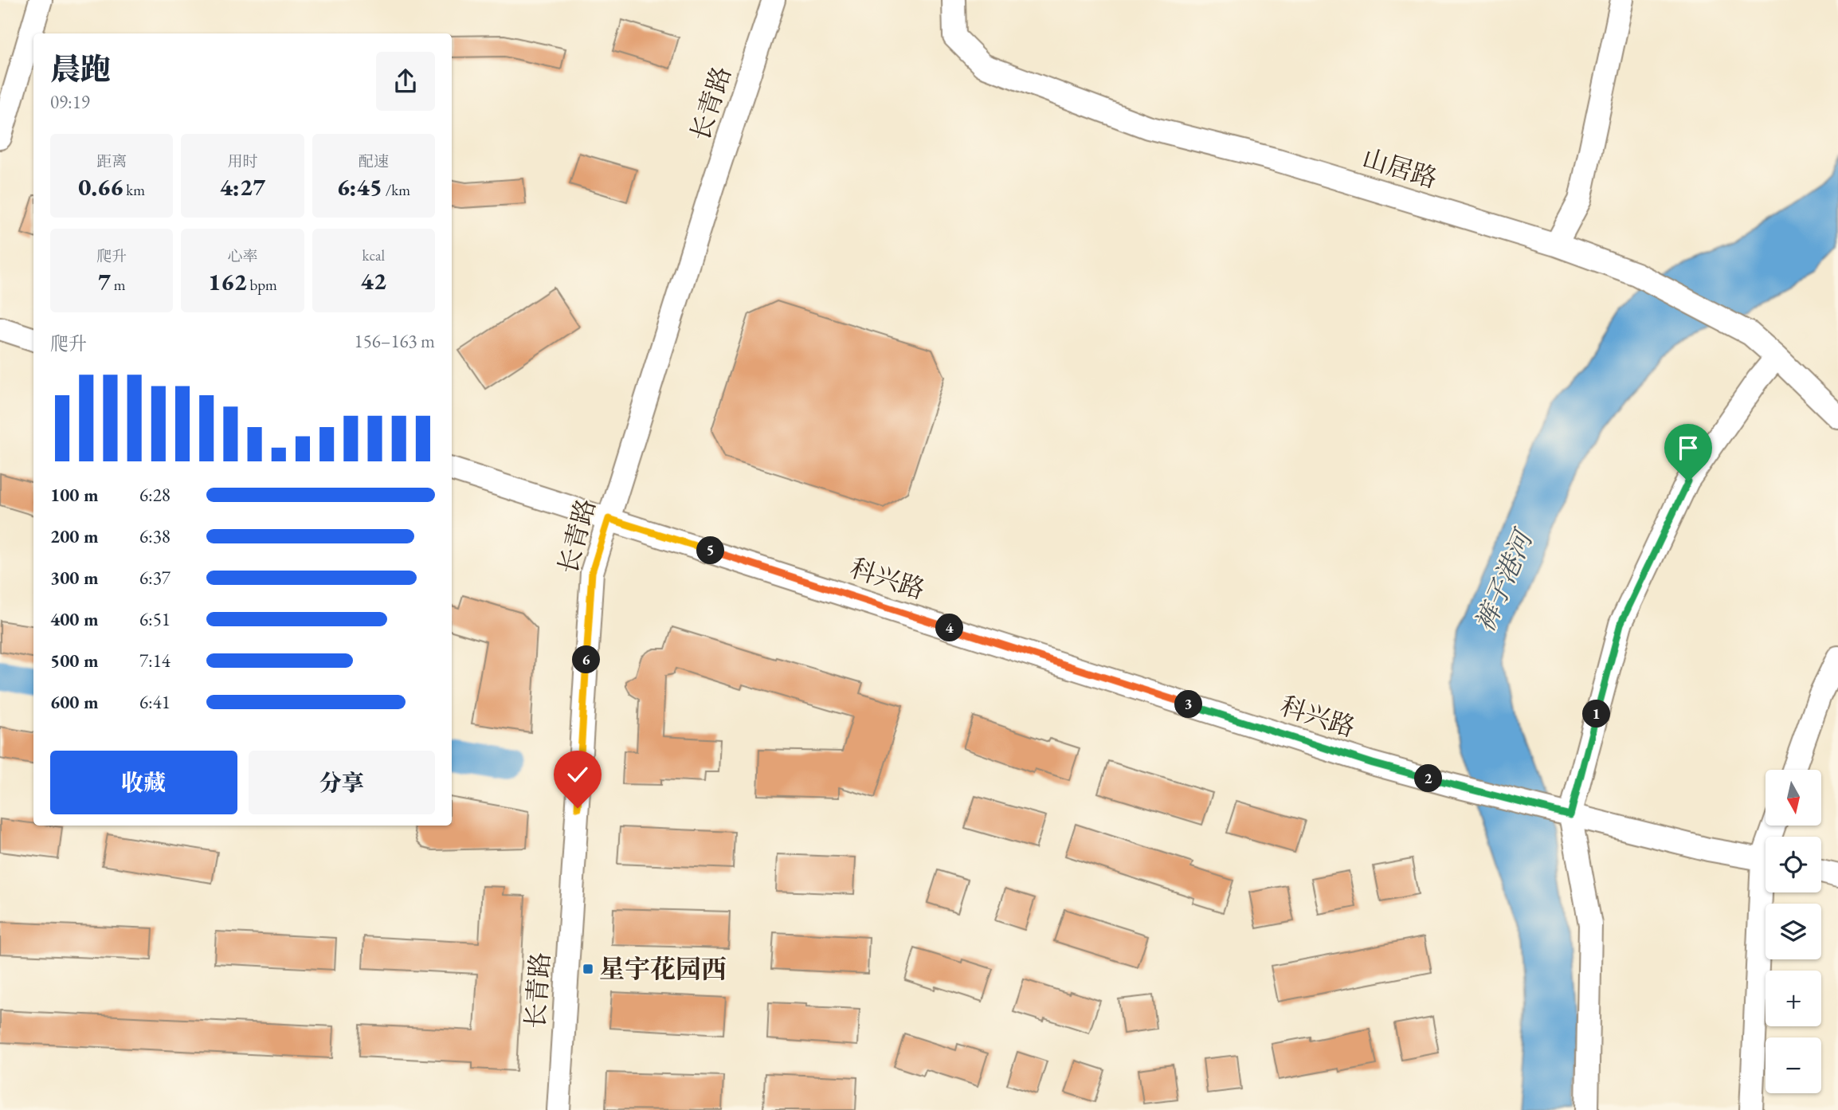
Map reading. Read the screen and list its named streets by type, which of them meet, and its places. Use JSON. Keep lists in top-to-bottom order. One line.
{"streets":{"street":["长青路","山居路","科兴路"]},"crossings":[["长青路","科兴路"]],"water":["裤子港河"],"places":{"transit":["星宇花园西"]},"north":"bottom","page":{"heading":["晨跑","09:19"],"stats":[["距离","0.66 km"],["用时","4:27"],["配速","6:45 /km"],["爬升","7 m"],["心率","162 bpm"],["kcal","42"]],"chart":["爬升","156–163 m"],"list":[{"name":"100 m","note":"6:28"},{"name":"200 m","note":"6:38"},{"name":"300 m","note":"6:37"},{"name":"400 m","note":"6:51"},{"name":"500 m","note":"7:14"},{"name":"600 m","note":"6:41"}],"pins":["5","4","6","3","1","2"],"buttons":["收藏","分享"],"map_buttons":["+","−"]}}
